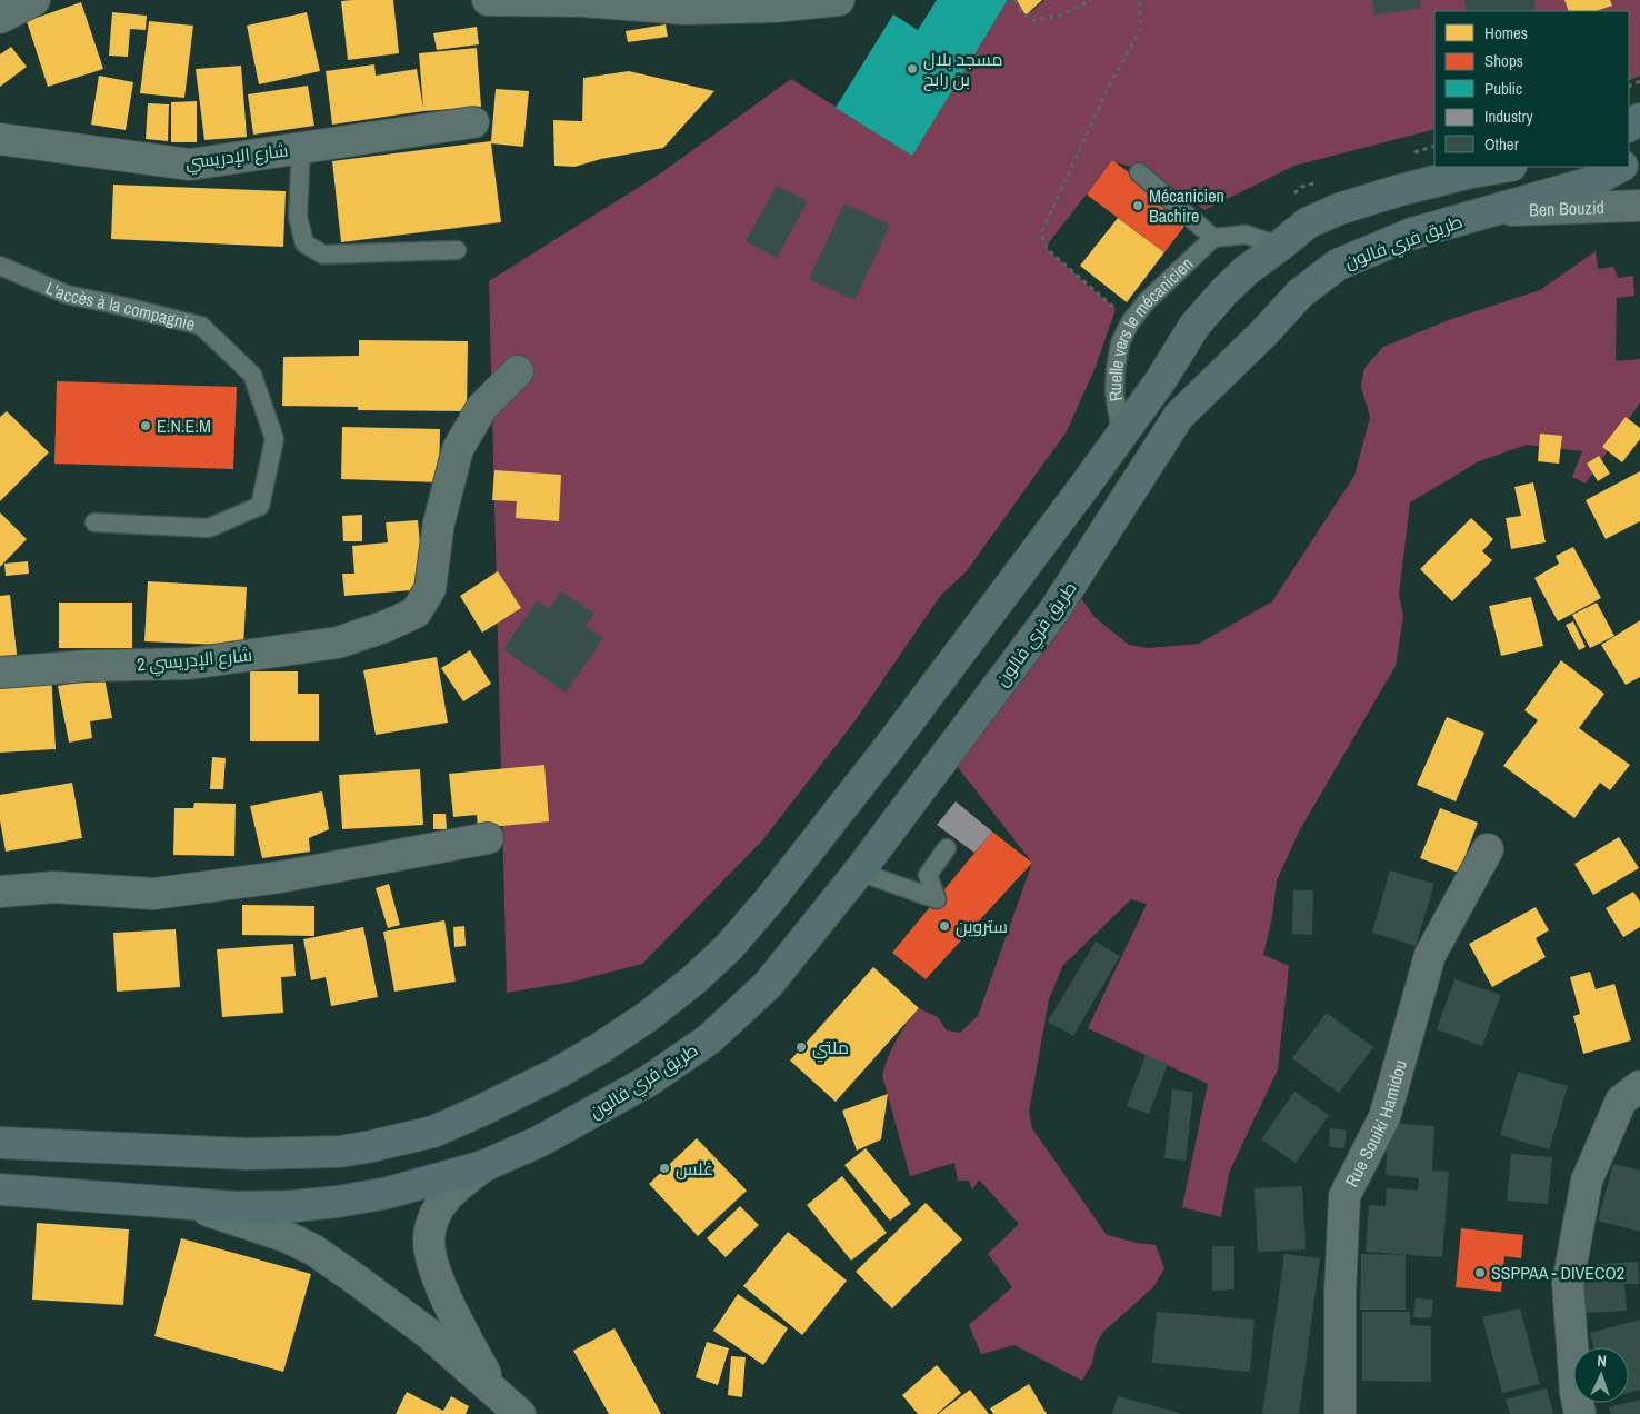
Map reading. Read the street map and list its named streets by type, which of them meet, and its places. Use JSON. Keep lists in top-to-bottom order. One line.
{"streets":{"highway":["طريق فري فالون"],"street":["شارع الإدريسي","Ben Bouzid","شارع الإدريسي 2","Rue Souiki Hamidou"],"lane":["L'accès à la compagnie","Ruelle vers le mécanicien"]},"crossings":[["Ben Bouzid","طريق فري فالون"]],"places":["مسجد بلال بن رابح","Mécanicien Bachire","E.N.E.M","ستروين","ملتي","غلس","SSPPAA - DIVECO2"],"legend":["Homes","Shops","Public","Industry","Other"],"north":"top"}
